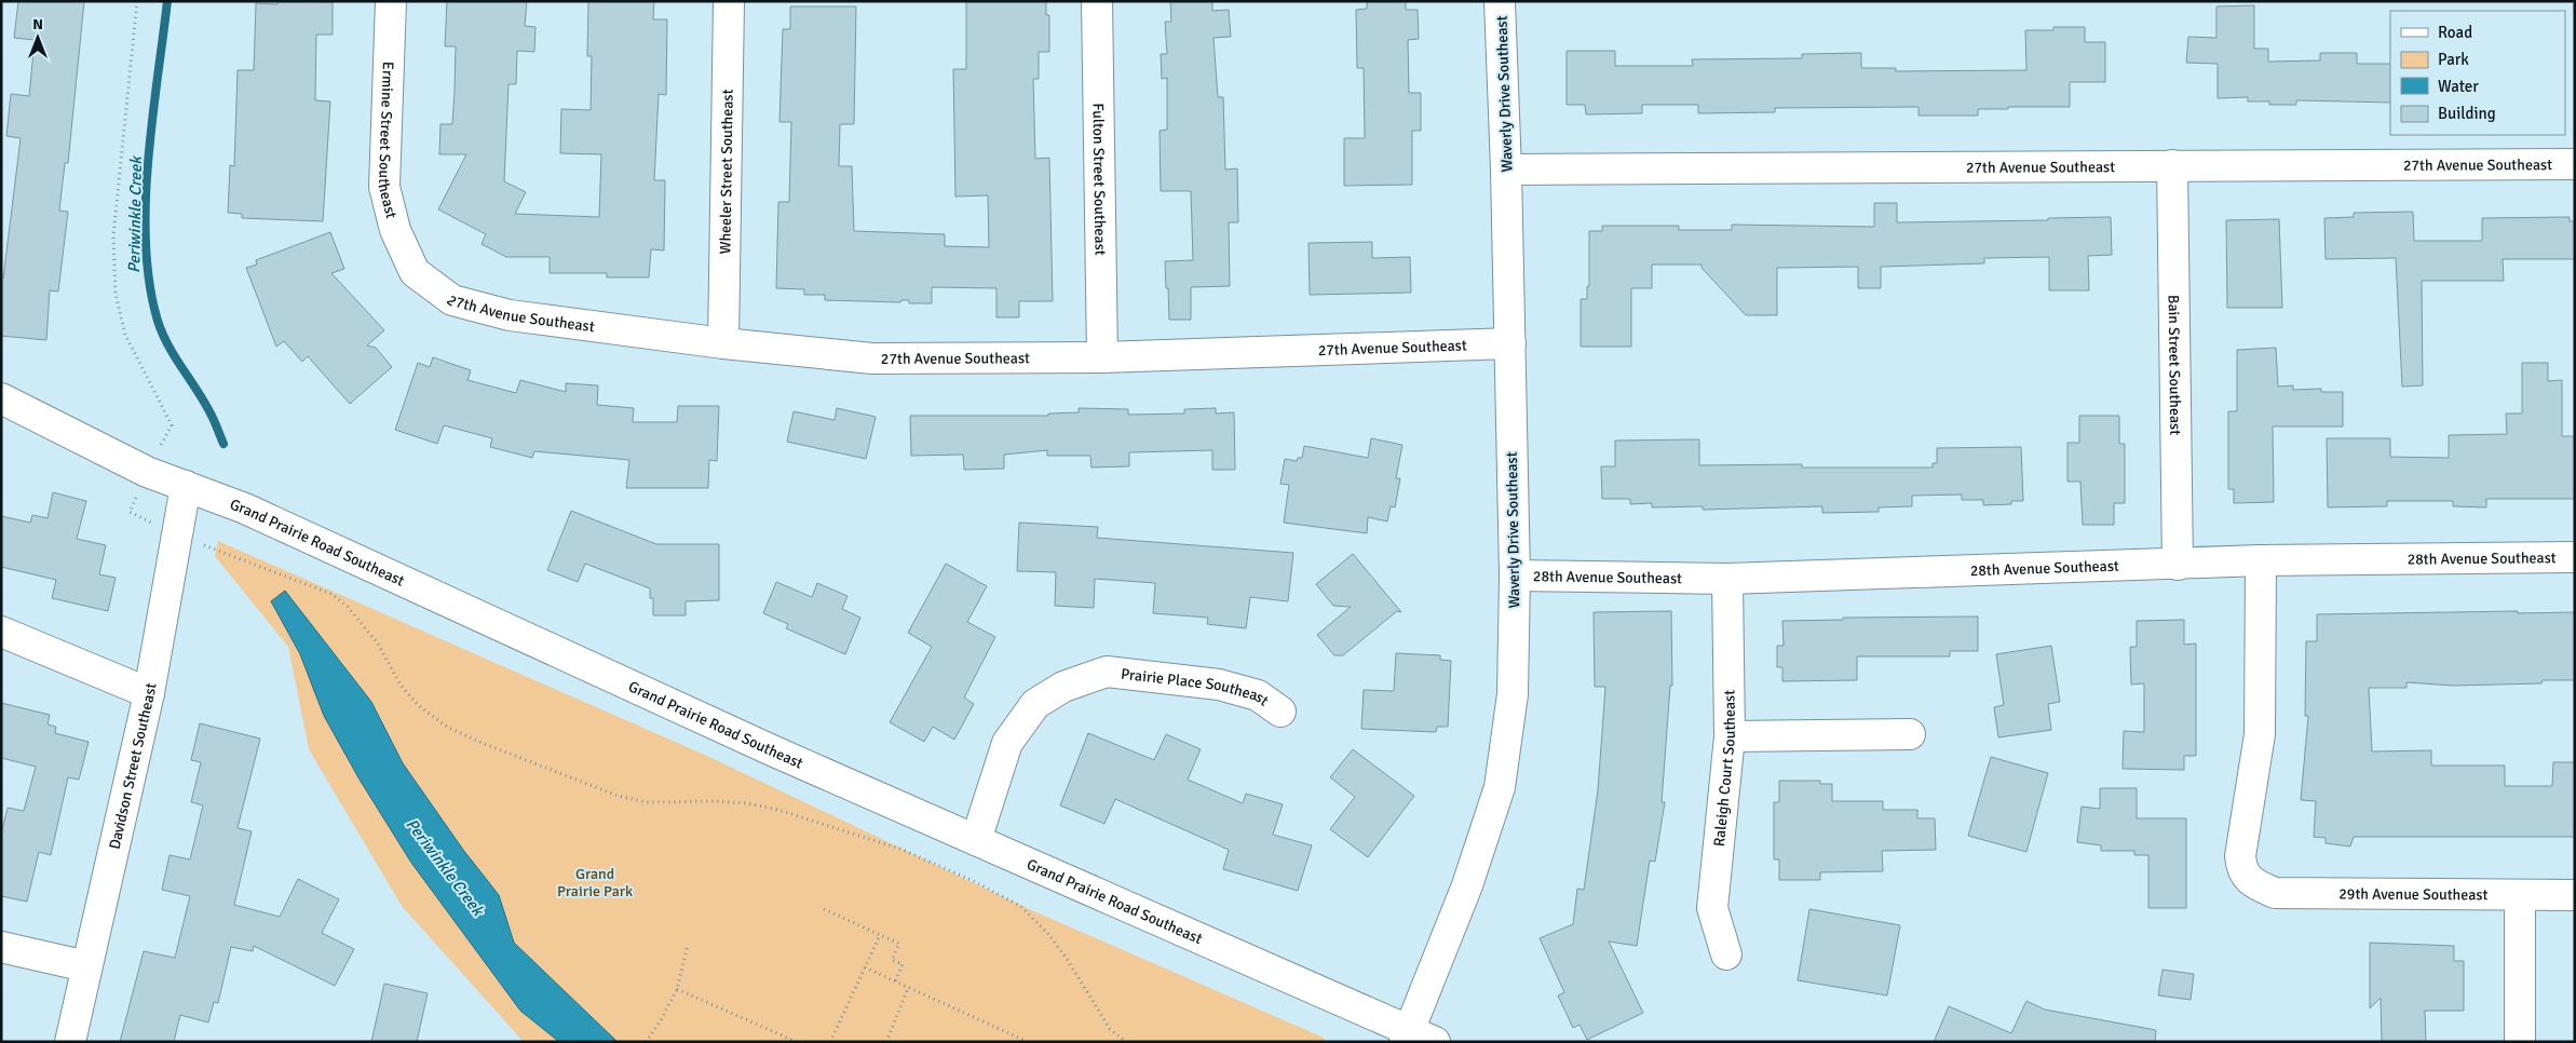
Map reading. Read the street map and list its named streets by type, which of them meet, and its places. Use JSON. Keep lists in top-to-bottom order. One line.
{"streets":{"street":["Waverly Drive Southeast","Ermine Street Southeast","27th Avenue Southeast","Wheeler Street Southeast","Fulton Street Southeast","Bain Street Southeast","Grand Prairie Road Southeast","28th Avenue Southeast","Prairie Place Southeast","Davidson Street Southeast","Raleigh Court Southeast","29th Avenue Southeast"]},"crossings":[["Waverly Drive Southeast","27th Avenue Southeast"],["Waverly Drive Southeast","Grand Prairie Road Southeast"],["Waverly Drive Southeast","28th Avenue Southeast"],["Ermine Street Southeast","27th Avenue Southeast"],["27th Avenue Southeast","Wheeler Street Southeast"],["27th Avenue Southeast","Fulton Street Southeast"],["27th Avenue Southeast","Bain Street Southeast"],["Bain Street Southeast","28th Avenue Southeast"],["Grand Prairie Road Southeast","Prairie Place Southeast"],["Grand Prairie Road Southeast","Davidson Street Southeast"],["28th Avenue Southeast","Raleigh Court Southeast"],["28th Avenue Southeast","29th Avenue Southeast"]],"water":["Periwinkle Creek"],"parks":["Grand Prairie Park"],"legend":["Road","Park","Water","Building"],"north":"top"}
